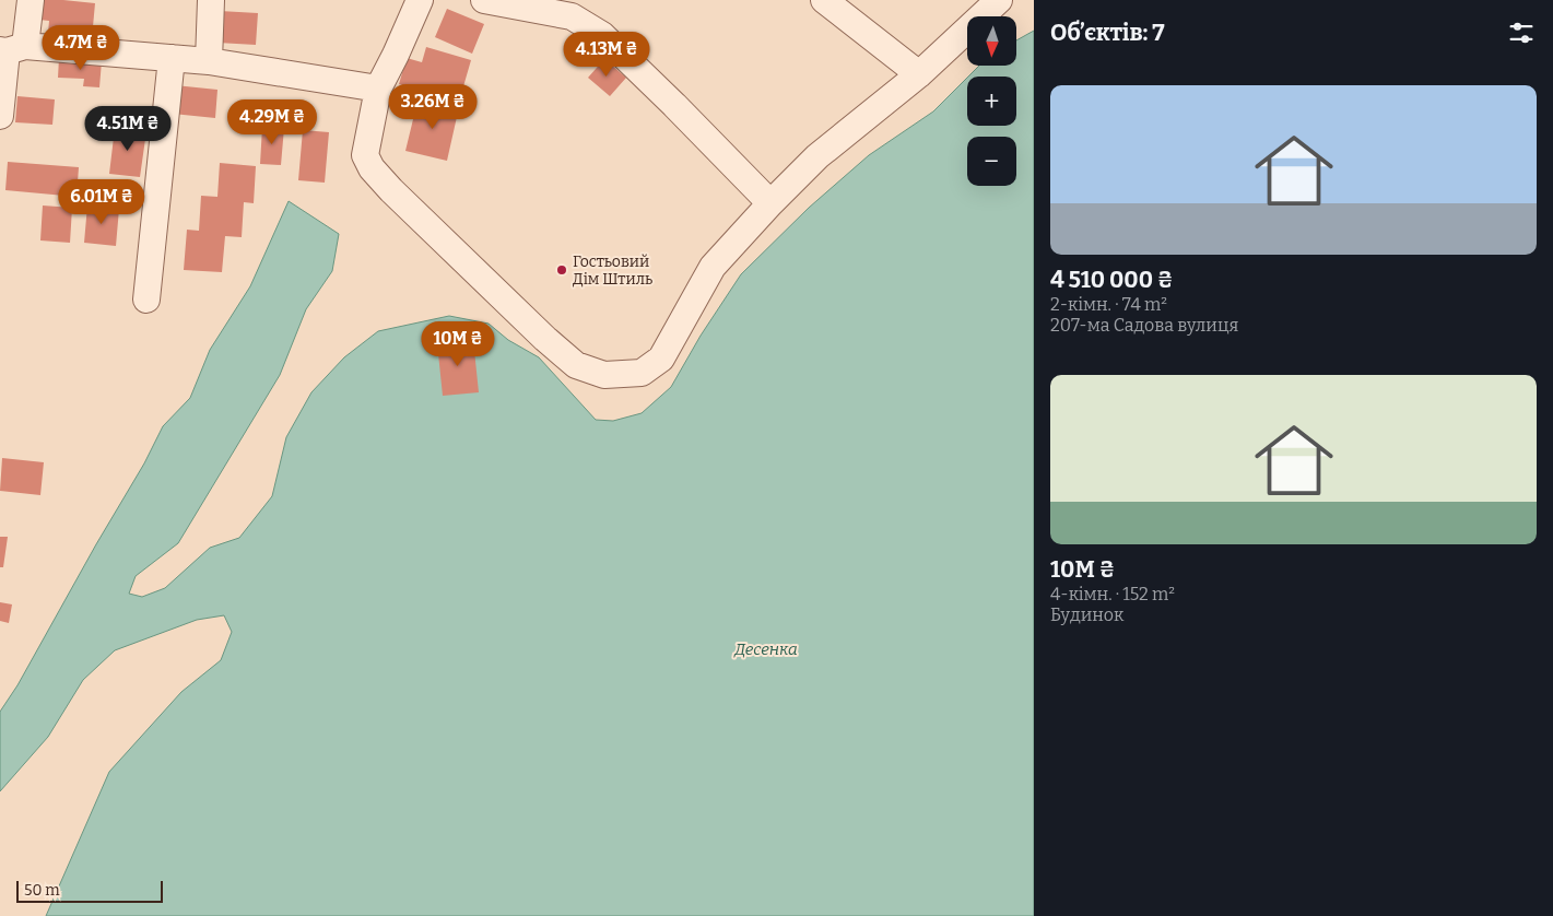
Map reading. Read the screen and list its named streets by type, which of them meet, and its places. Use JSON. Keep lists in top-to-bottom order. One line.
{"water":["Десенка"],"places":["Гостьовий Дім Штиль"],"scale_bar":"50 m","north":"bottom","page":{"heading":"Об’єктів: 7","map_buttons":["+","−"],"price":["4.7M ₴","4.13M ₴","3.26M ₴","4.29M ₴","4.51M ₴","6.01M ₴","10M ₴"],"list":[{"name":"4 510 000 ₴","note":"2-кімн. · 74 m² · 207-ма Садова вулиця"},{"name":"10M ₴","note":"4-кімн. · 152 m² · Будинок"}],"scale":"50 m"}}
